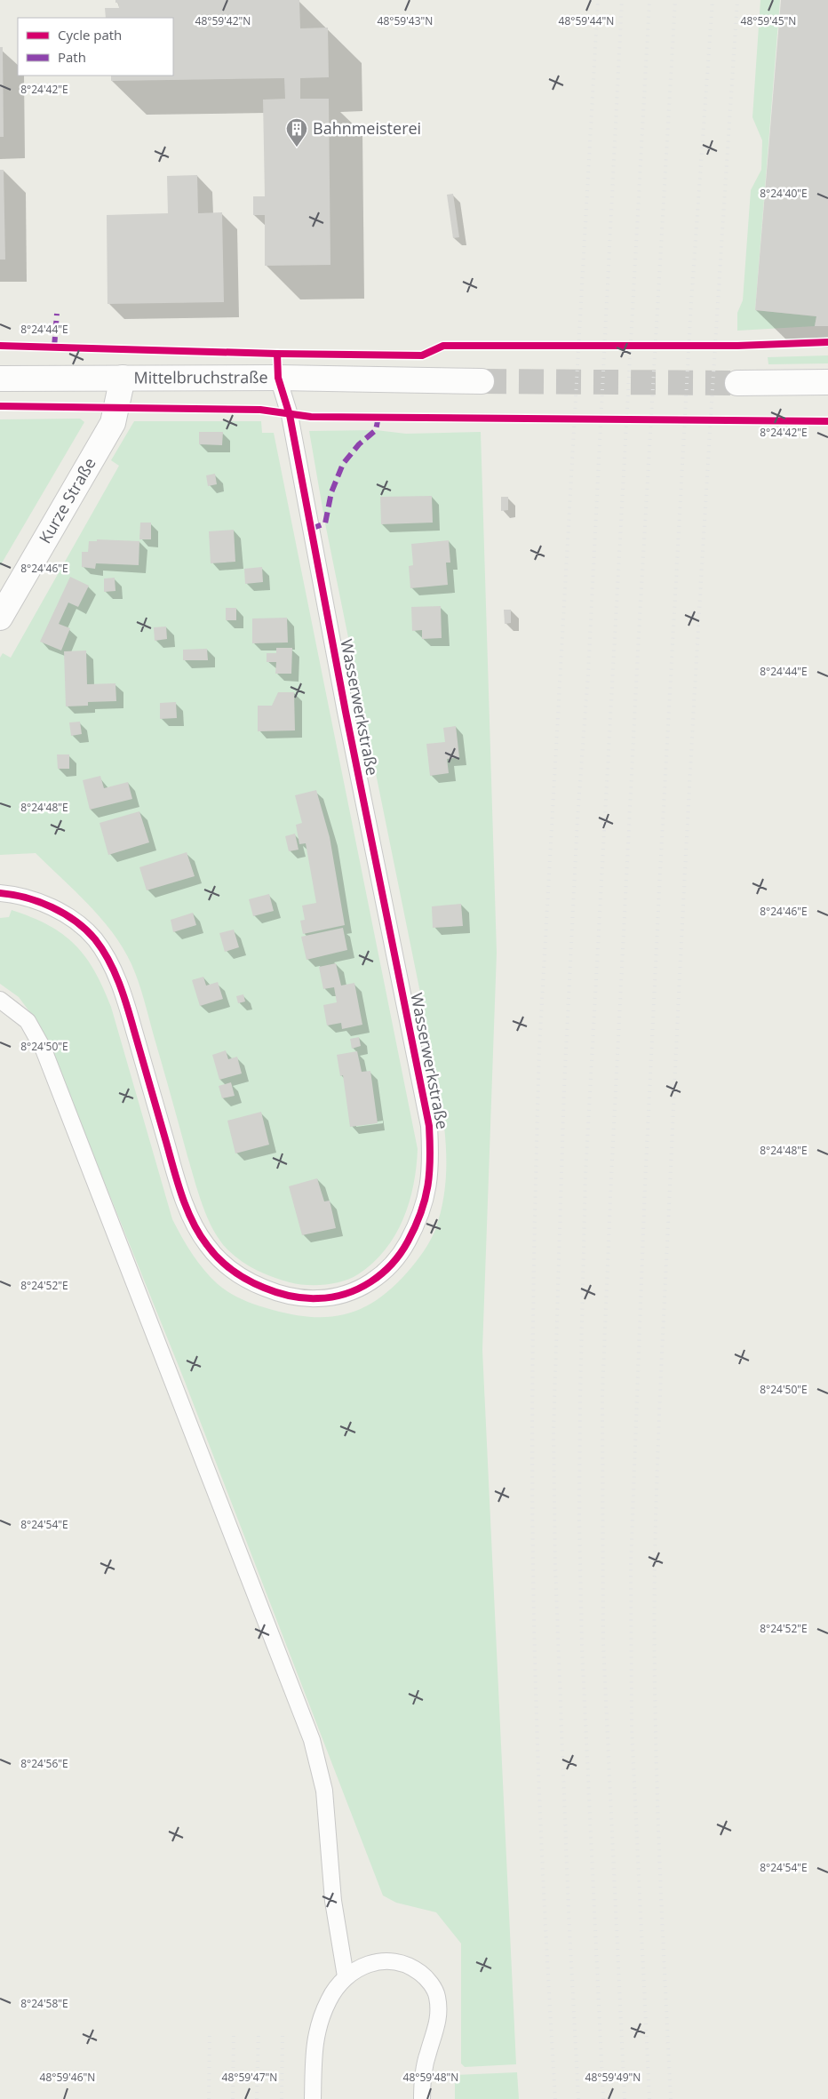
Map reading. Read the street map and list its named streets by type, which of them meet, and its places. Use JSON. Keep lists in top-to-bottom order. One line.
{"streets":{"main road":["Mittelbruchstraße","Kurze Straße"],"lane":["Wasserwerkstraße"]},"crossings":[["Mittelbruchstraße","Kurze Straße"],["Mittelbruchstraße","Wasserwerkstraße"]],"places":{"building":["Bahnmeisterei"]},"legend":["Cycle path","Path"],"coordinates":["48°59'42\"N","48°59'43\"N","48°59'44\"N","48°59'45\"N","8°24'42\"E","8°24'40\"E","8°24'44\"E","8°24'46\"E","8°24'48\"E","8°24'50\"E","8°24'52\"E","8°24'54\"E","8°24'56\"E","8°24'58\"E","48°59'46\"N","48°59'47\"N","48°59'48\"N","48°59'49\"N"]}
